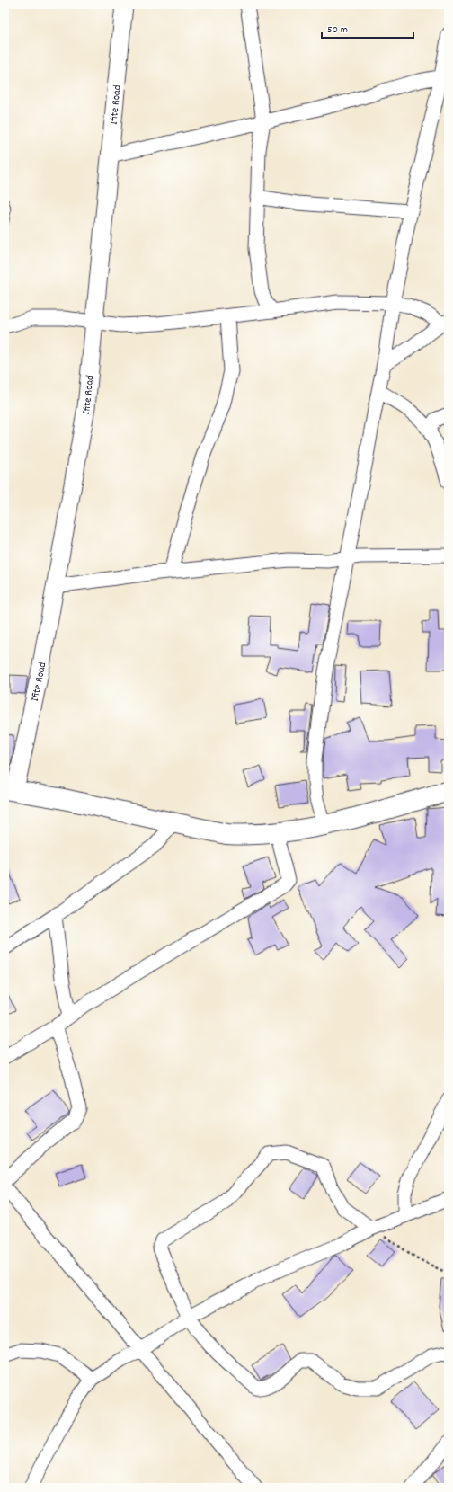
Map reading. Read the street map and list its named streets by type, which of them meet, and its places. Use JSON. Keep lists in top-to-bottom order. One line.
{"streets":{"street":["Ifite Road"]},"scale_bar":"50 m"}
